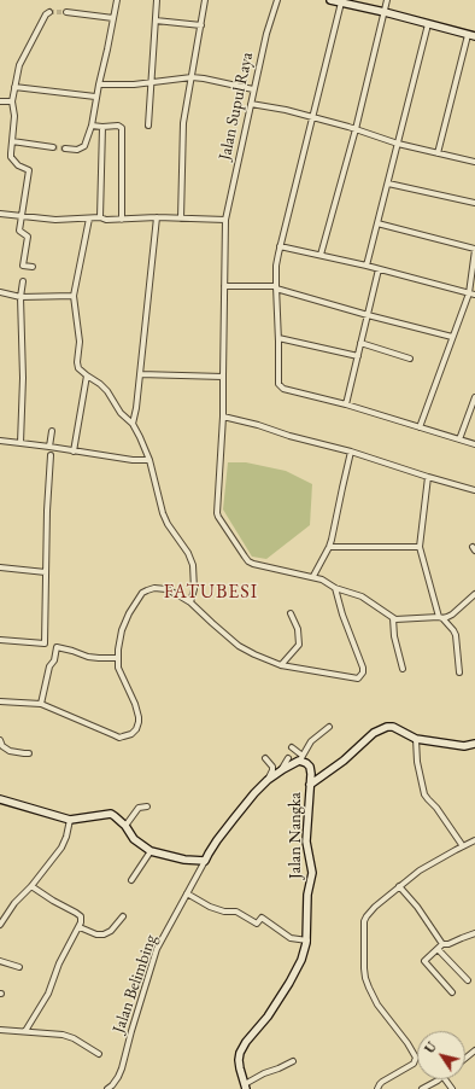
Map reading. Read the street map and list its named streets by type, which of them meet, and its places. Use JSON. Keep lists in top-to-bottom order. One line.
{"streets":{"street":["Jalan Supul Raya","Jalan Nangka","Jalan Belimbing"]},"crossings":[["Jalan Nangka","Jalan Belimbing"]],"districts":["FATUBESI"],"north":"top left"}
